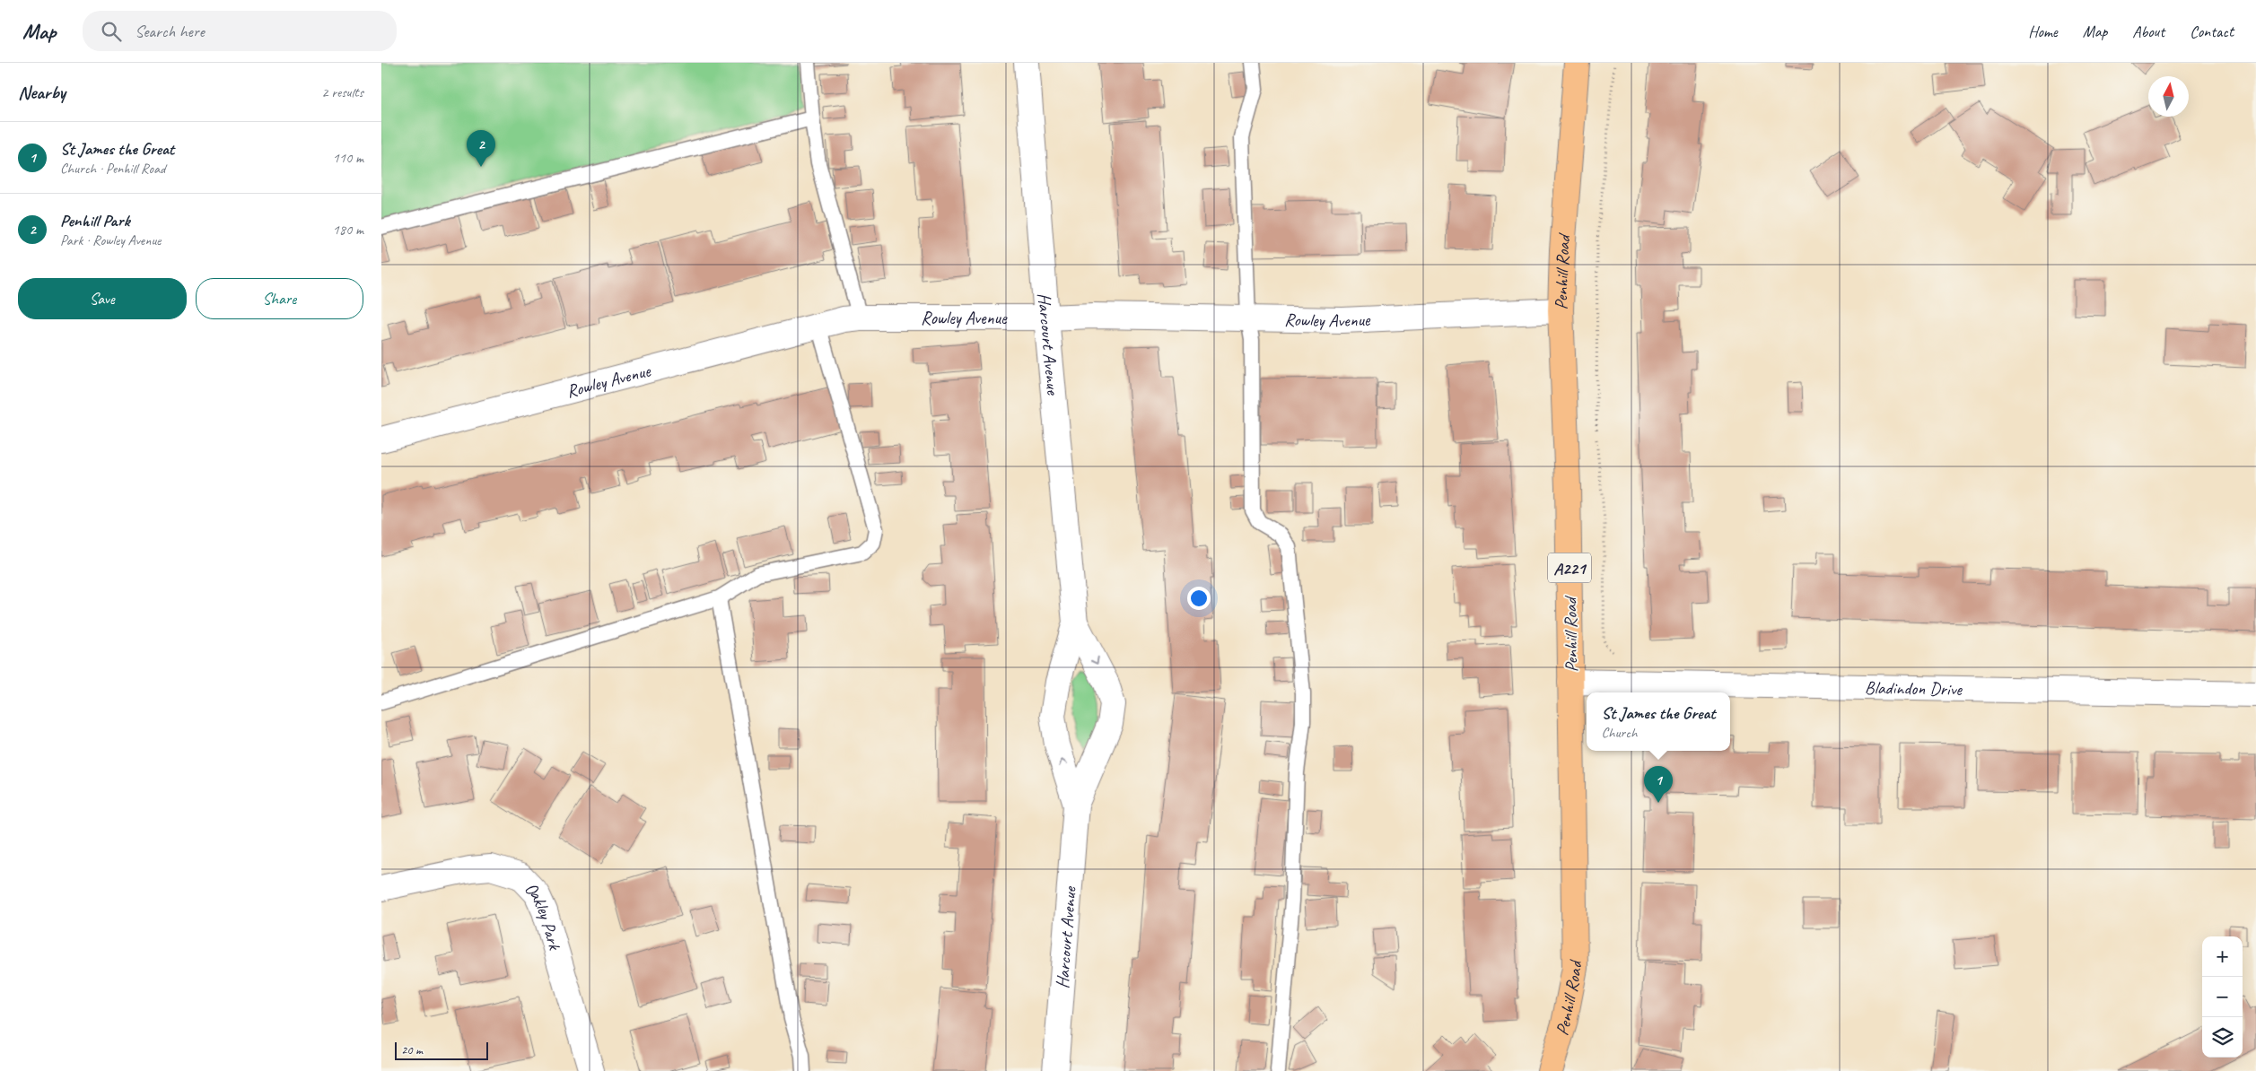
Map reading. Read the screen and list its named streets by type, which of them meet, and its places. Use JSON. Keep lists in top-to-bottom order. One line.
{"streets":{"main road":["Penhill Road","A221"],"street":["Rowley Avenue","Harcourt Avenue","Bladindon Drive","Oakley Park"]},"crossings":[["Penhill Road","Rowley Avenue"],["Penhill Road","Bladindon Drive"],["Rowley Avenue","Harcourt Avenue"]],"scale_bar":"20 m","north":"top","page":{"header":"Map","search":"Search here","nav":["Home","Map","About","Contact"],"heading":["Nearby","2 results"],"list":[{"mark":"1","name":"St James the Great","note":"Church · Penhill Road","value":"110 m"},{"mark":"2","name":"Penhill Park","note":"Park · Rowley Avenue","value":"180 m"}],"pins":["2","1"],"buttons":["Save","Share"],"popup":["St James the Great","Church"],"map_buttons":["+","−"],"scale":"20 m"}}
